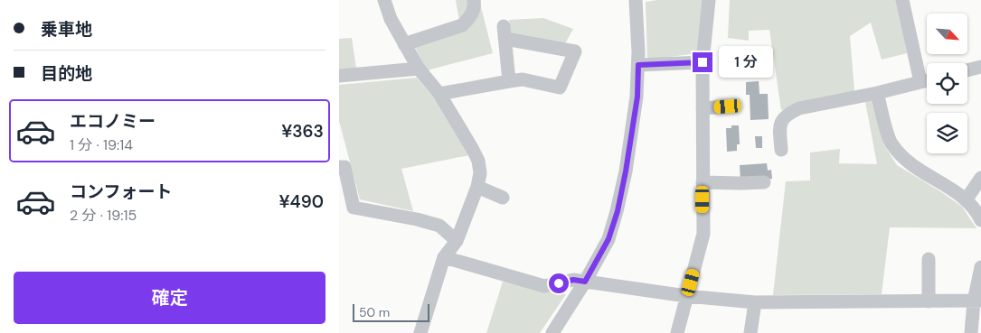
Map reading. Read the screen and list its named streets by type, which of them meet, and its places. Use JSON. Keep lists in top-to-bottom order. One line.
{"scale_bar":"50 m","north":"bottom right","page":{"banner":["乗車地","目的地"],"bubble":"1 分","list":[{"name":"エコノミー","note":"1 分 · 19:14","value":"¥363"},{"name":"コンフォート","note":"2 分 · 19:15","value":"¥490"}],"buttons":"確定","scale":"50 m"}}
